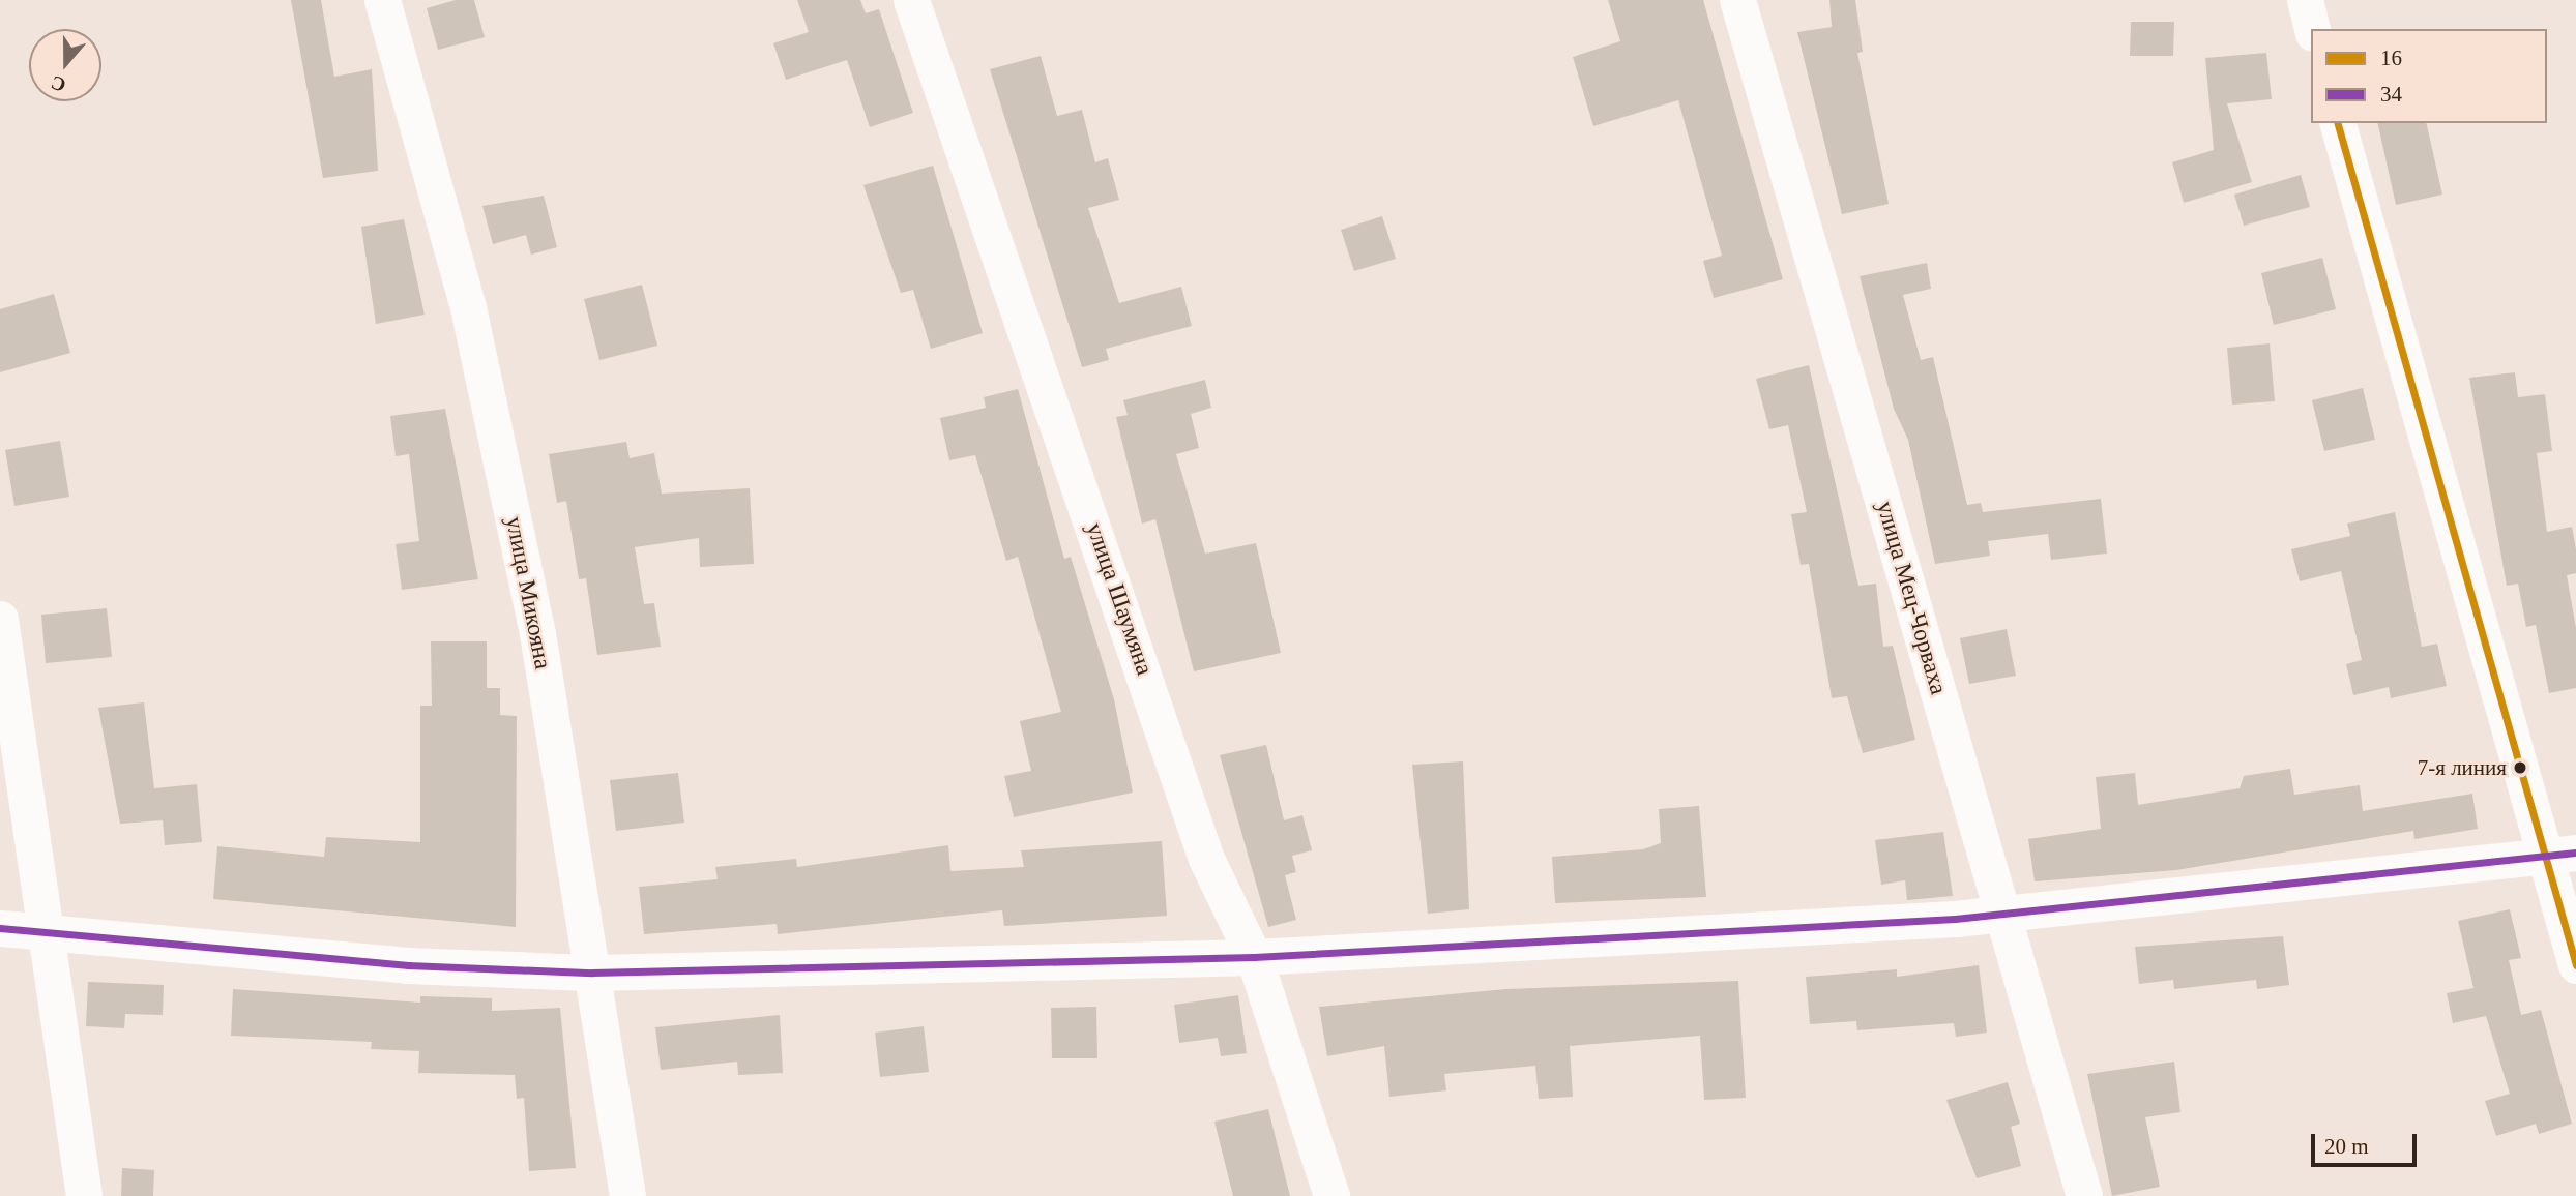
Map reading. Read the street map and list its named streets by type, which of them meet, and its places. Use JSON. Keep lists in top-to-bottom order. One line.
{"streets":{"street":["улица Микояна","улица Мец-Чорваха","улица Шаумяна"]},"places":["7-я линия"],"lines":["transit line 16","transit line 34"],"legend":["16","34"],"scale_bar":"20 m","north":"bottom"}
